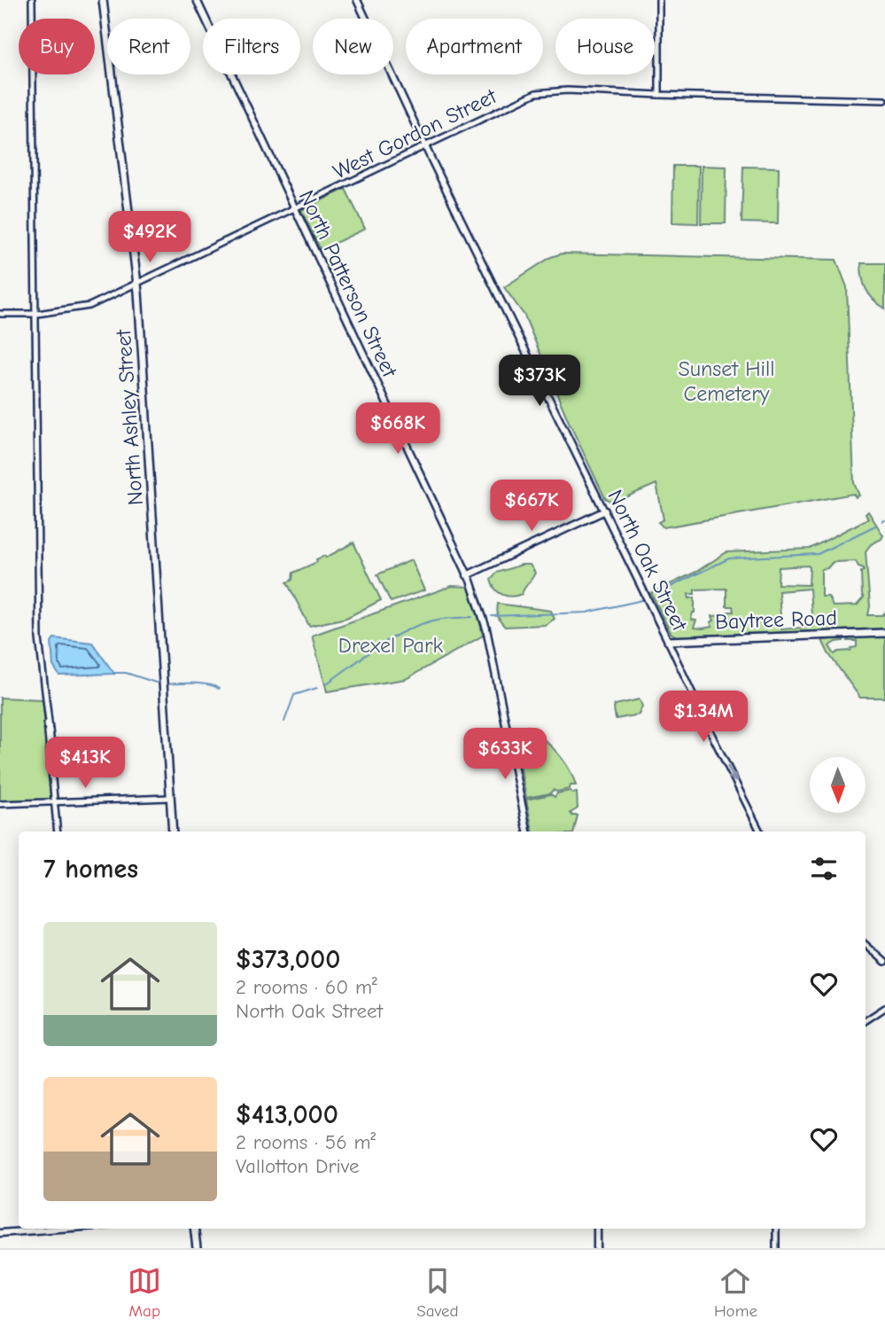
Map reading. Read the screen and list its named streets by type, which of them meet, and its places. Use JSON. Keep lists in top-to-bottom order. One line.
{"streets":{"main road":["North Patterson Street","North Ashley Street","North Oak Street","Baytree Road"],"street":["West Gordon Street"]},"crossings":[["West Gordon Street","North Patterson Street"],["West Gordon Street","North Ashley Street"],["West Gordon Street","North Oak Street"],["North Oak Street","Baytree Road"]],"parks":["Sunset Hill Cemetery","Drexel Park"],"north":"bottom","page":{"chip":["Buy","Rent","Filters","New","Apartment","House"],"price":["$492K","$373K","$668K","$667K","$1.34M","$633K","$413K"],"heading":"7 homes","list":[{"name":"$373,000","note":"2 rooms · 60 m² · North Oak Street"},{"name":"$413,000","note":"2 rooms · 56 m² · Vallotton Drive"}],"tabs":["Map","Saved","Home"]}}
